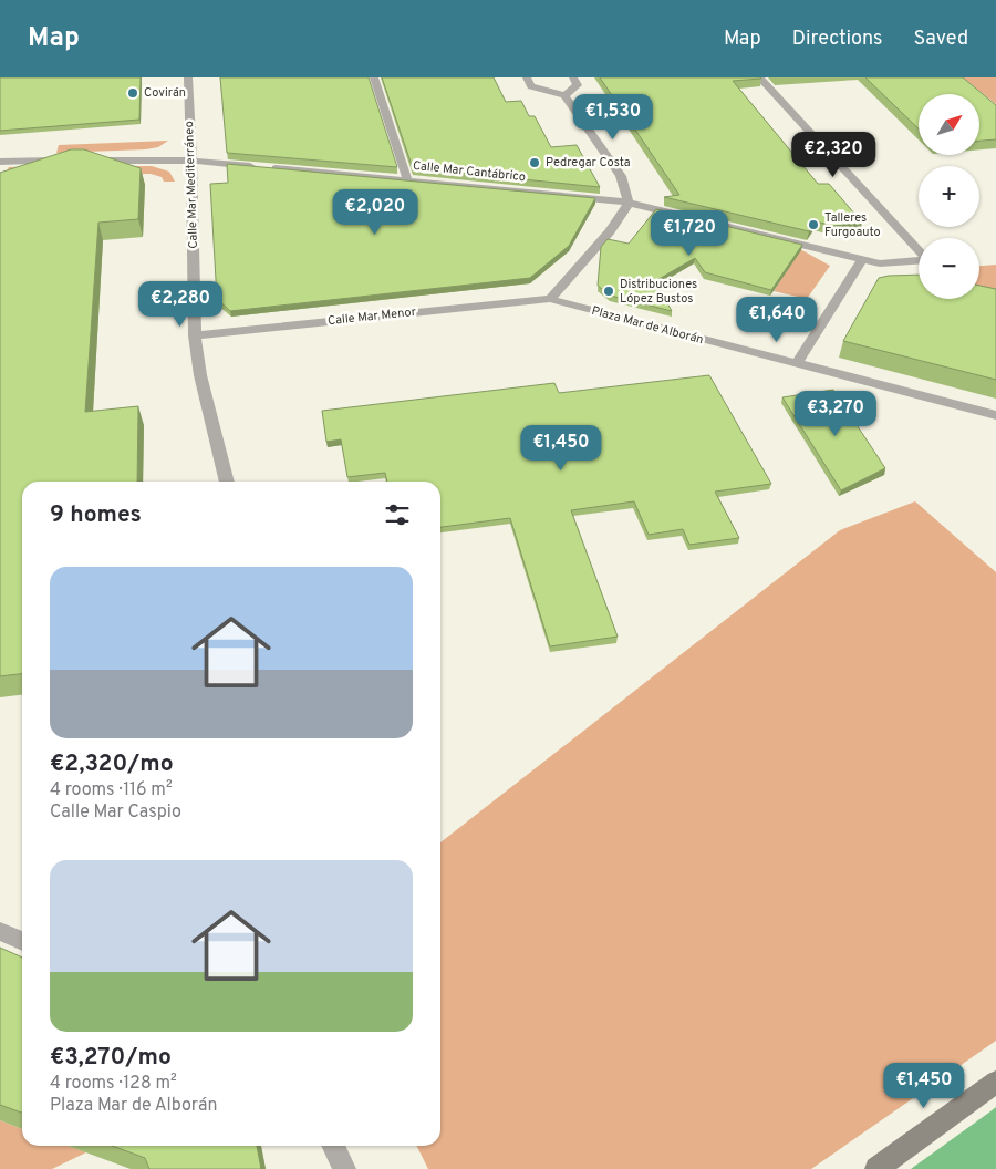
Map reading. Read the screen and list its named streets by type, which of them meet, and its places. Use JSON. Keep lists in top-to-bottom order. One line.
{"streets":{"street":["Calle Mar Cantábrico","Calle Mar Mediterráneo","Calle Mar Menor","Plaza Mar de Alborán"]},"crossings":[["Calle Mar Cantábrico","Calle Mar Mediterráneo"],["Calle Mar Mediterráneo","Calle Mar Menor"],["Calle Mar Menor","Plaza Mar de Alborán"]],"places":["Covirán","Pedregar Costa","Talleres Furgoauto","Distribuciones López Bustos"],"north":"top right","page":{"header":"Map","nav":["Map","Directions","Saved"],"map_buttons":["+","−"],"price":["€1,530","€2,320","€2,020","€1,720","€2,280","€1,640","€3,270","€1,450","€1,450"],"heading":"9 homes","list":[{"name":"€2,320/mo","note":"4 rooms · 116 m² · Calle Mar Caspio"},{"name":"€3,270/mo","note":"4 rooms · 128 m² · Plaza Mar de Alborán"}]}}
